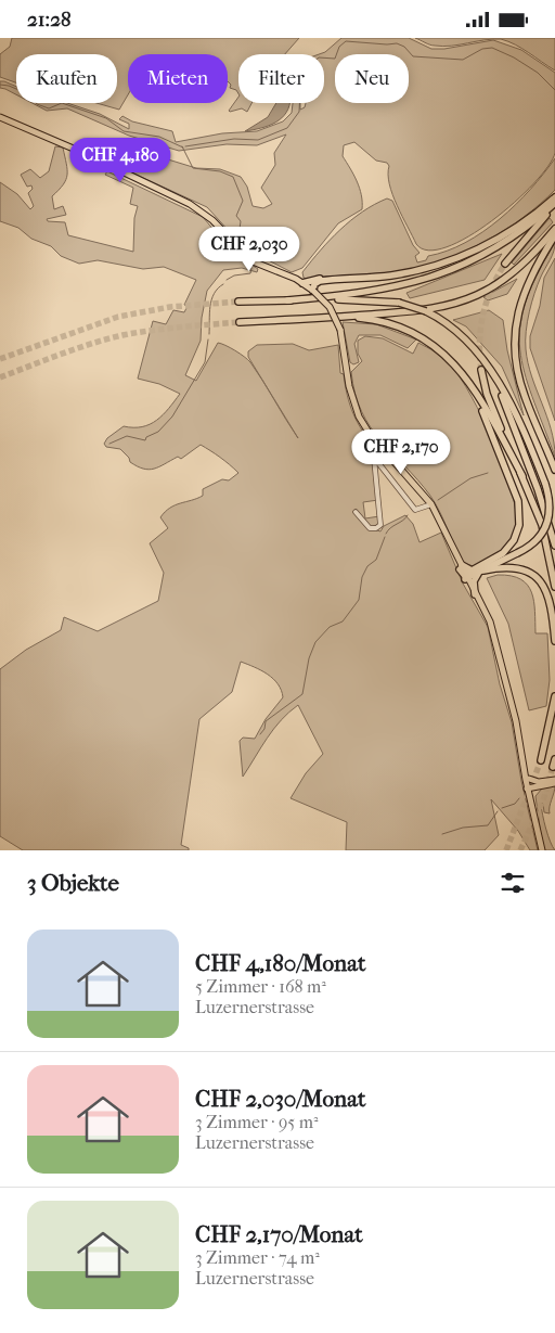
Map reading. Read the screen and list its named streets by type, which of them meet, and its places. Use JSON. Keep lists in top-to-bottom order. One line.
{"page":{"status":"21:28","chip":["Kaufen","Mieten","Filter","Neu"],"price":["CHF 4,180","CHF 2,030","CHF 2,170"],"heading":"3 Objekte","list":[{"name":"CHF 4,180/Monat","note":"5 Zimmer · 168 m² · Luzernerstrasse"},{"name":"CHF 2,030/Monat","note":"3 Zimmer · 95 m² · Luzernerstrasse"},{"name":"CHF 2,170/Monat","note":"3 Zimmer · 74 m² · Luzernerstrasse"}]}}
